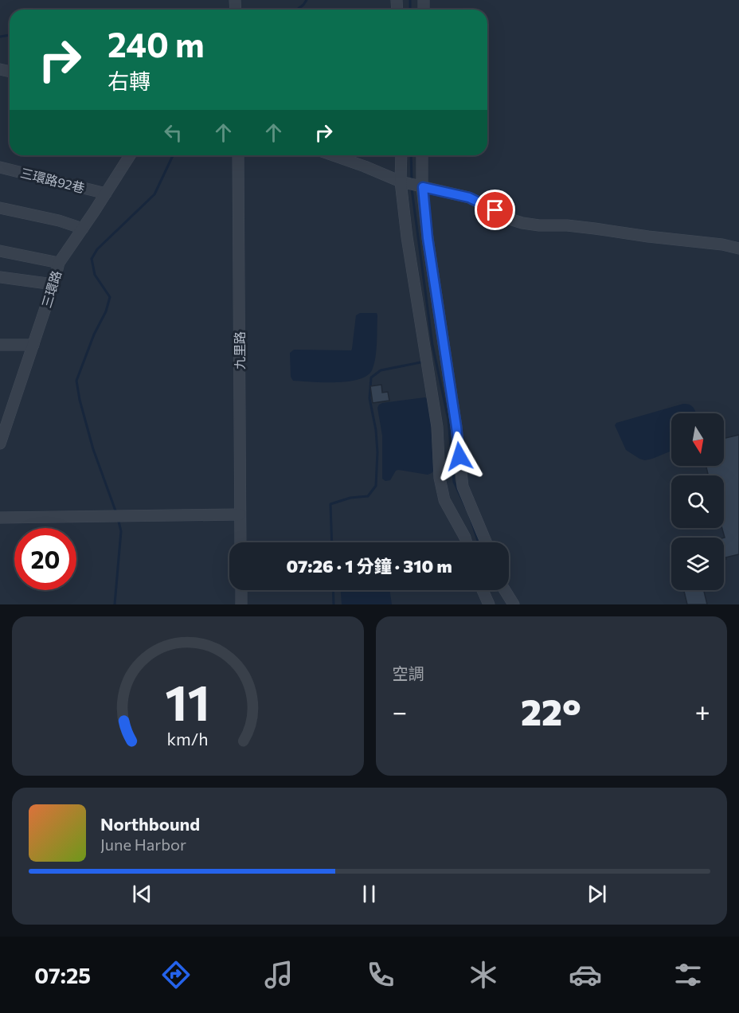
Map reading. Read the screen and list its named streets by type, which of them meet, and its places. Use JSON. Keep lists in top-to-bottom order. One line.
{"streets":{"street":["三環路92巷","三環路","九里路"]},"crossings":[["三環路92巷","三環路"]],"north":"bottom","page":{"turn":["240 m","右轉"],"limit":"20","trip":"07:26 · 1 分鐘 · 310 m","tile":"空調","heat":["−","22°","+"],"song":["Northbound","June Harbor"],"tabs":"07:25","gauge":["11","km/h"]}}
